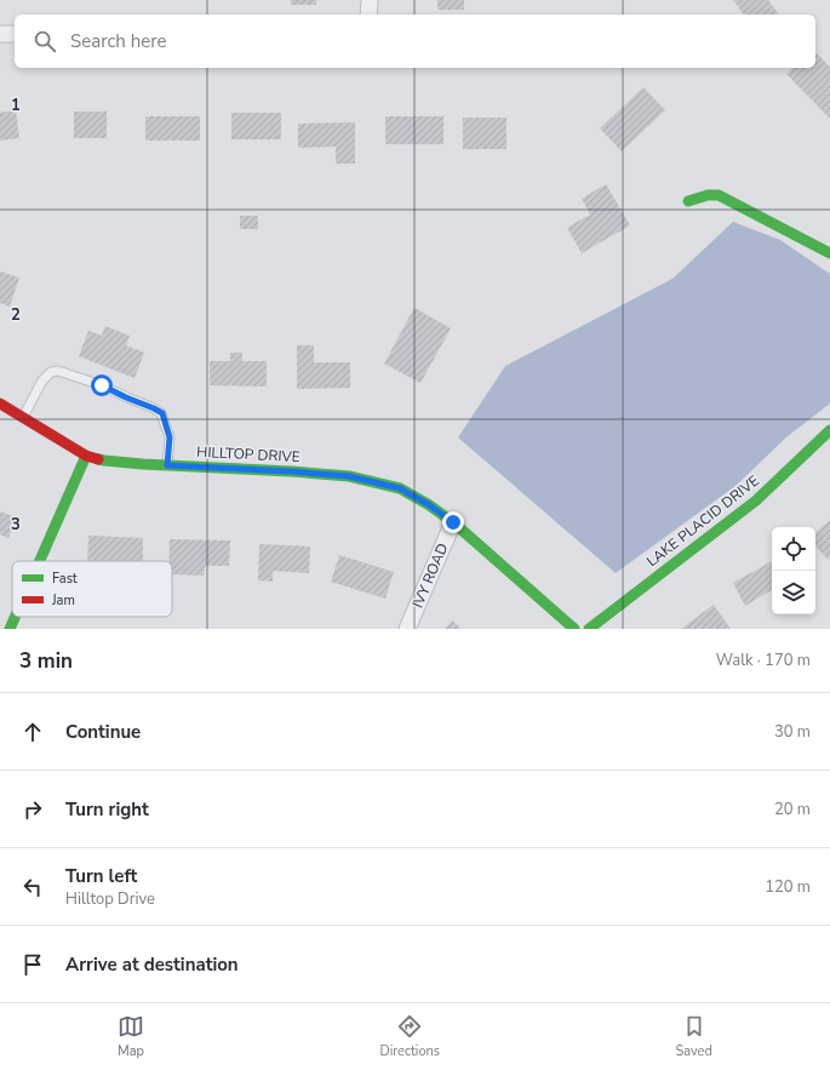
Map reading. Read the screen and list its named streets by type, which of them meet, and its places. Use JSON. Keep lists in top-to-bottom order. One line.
{"streets":{"street":["HILLTOP DRIVE","LAKE PLACID DRIVE","IVY ROAD"]},"crossings":[["HILLTOP DRIVE","IVY ROAD"]],"legend":["Fast","Jam"],"page":{"search":"Search here","heading":["3 min","Walk · 170 m"],"list":[["Continue","30 m"],["Turn right","20 m"],["Turn left","Hilltop Drive","120 m"],"Arrive at destination"],"nav":["Map","Directions","Saved"]},"grid":{"rows":["1","2","3"]}}
